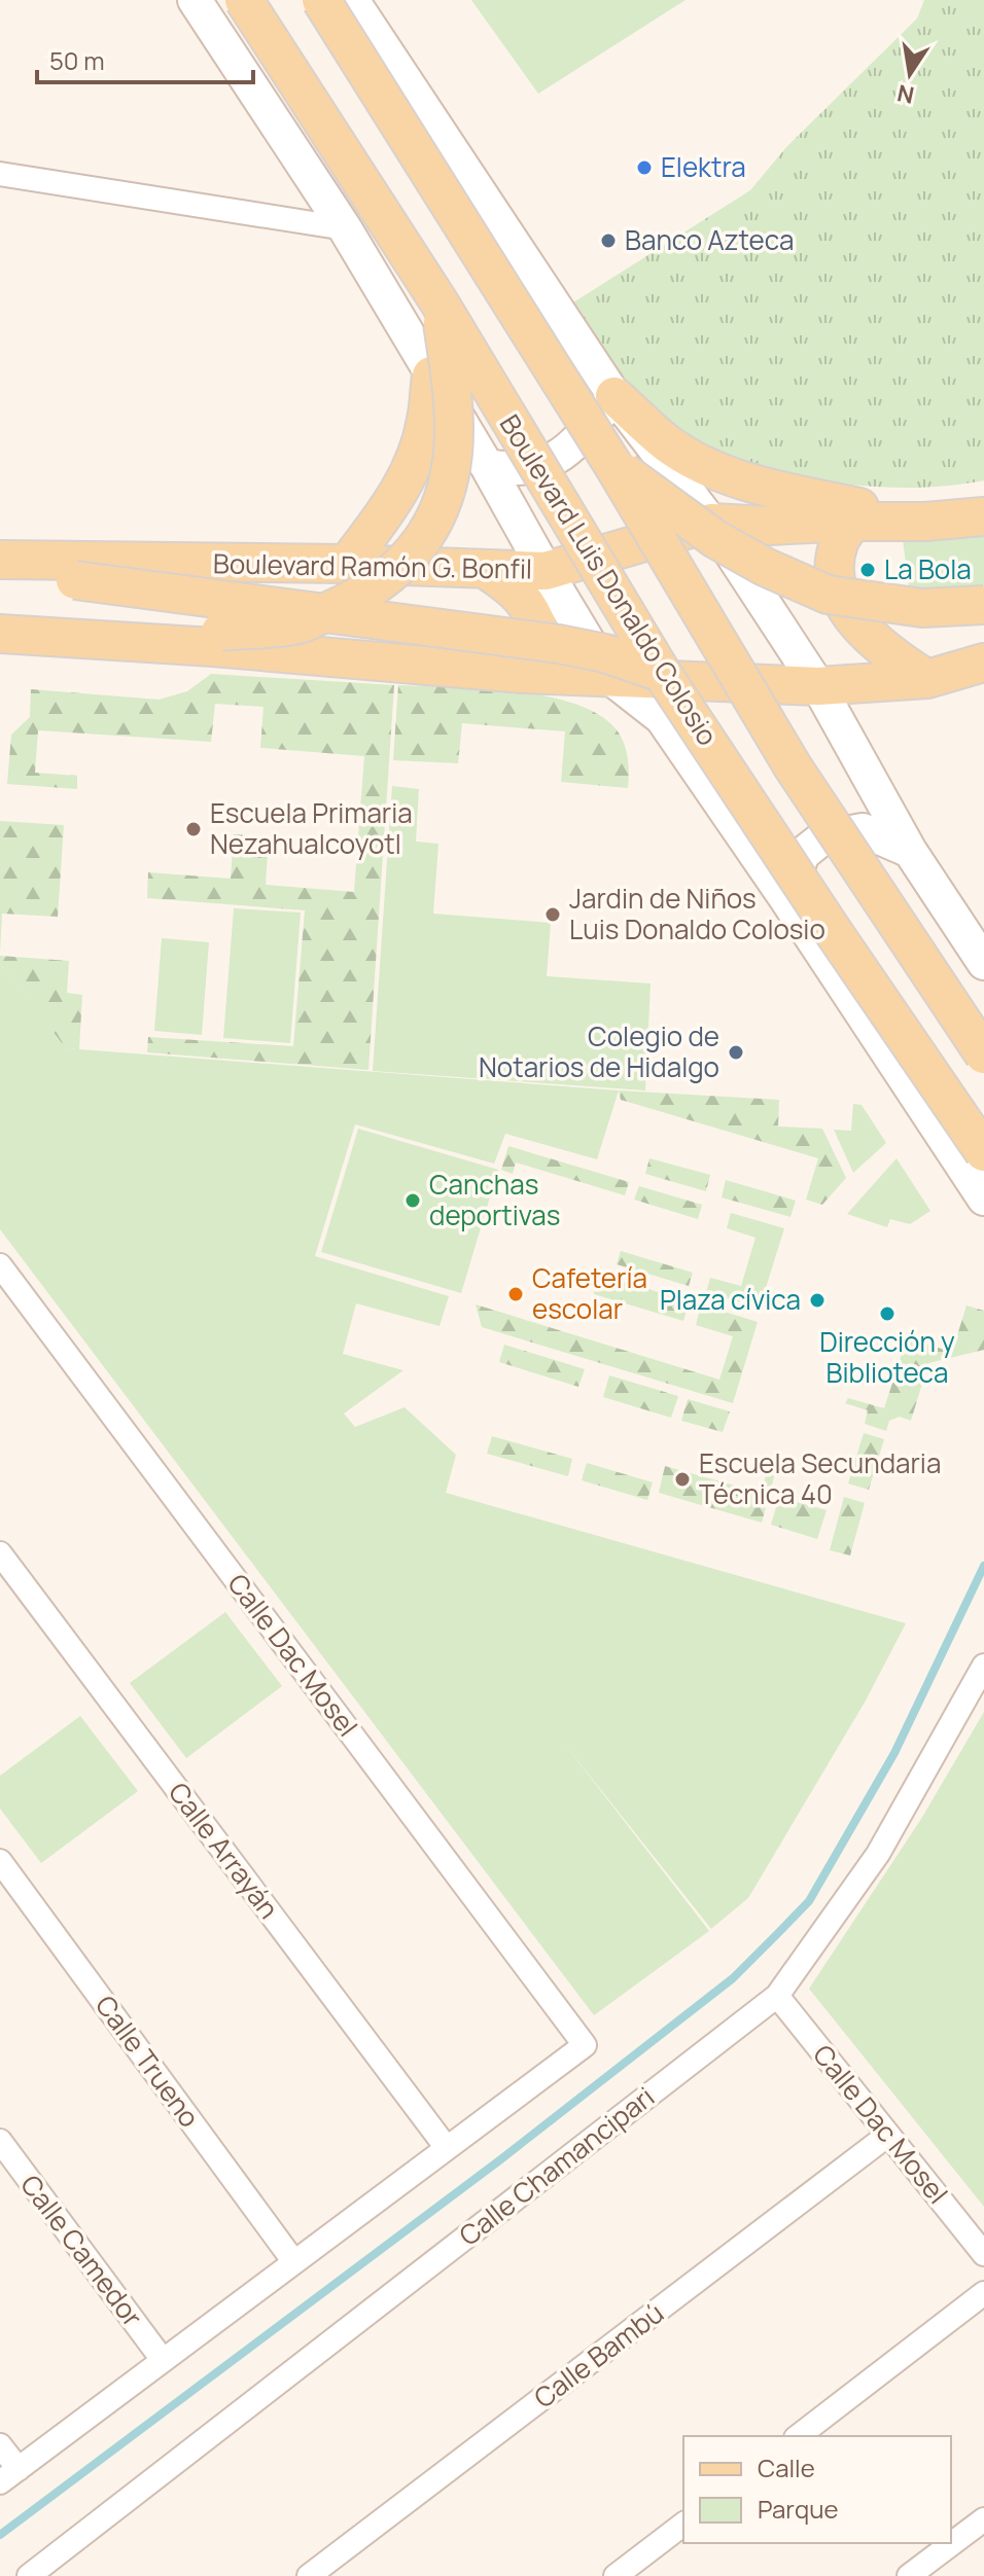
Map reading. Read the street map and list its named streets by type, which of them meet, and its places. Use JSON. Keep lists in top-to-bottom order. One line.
{"streets":{"main road":["Boulevard Ramón G. Bonfil","Boulevard Luis Donaldo Colosio"],"street":["Calle Dac Mosel","Calle Arrayán","Calle Trueno","Calle Chamancipari","Calle Camedor","Calle Bambú"]},"crossings":[["Calle Dac Mosel","Calle Arrayán"],["Calle Dac Mosel","Calle Chamancipari"],["Calle Dac Mosel","Calle Bambú"]],"places":["Elektra","Banco Azteca","La Bola","Escuela Primaria Nezahualcoyotl","Jardin de Niños Luis Donaldo Colosio","Colegio de Notarios de Hidalgo","Canchas deportivas","Cafetería escolar","Plaza cívica","Dirección y Biblioteca","Escuela Secundaria Técnica 40"],"legend":["Calle","Parque"],"scale_bar":"50 m","north":"bottom"}
